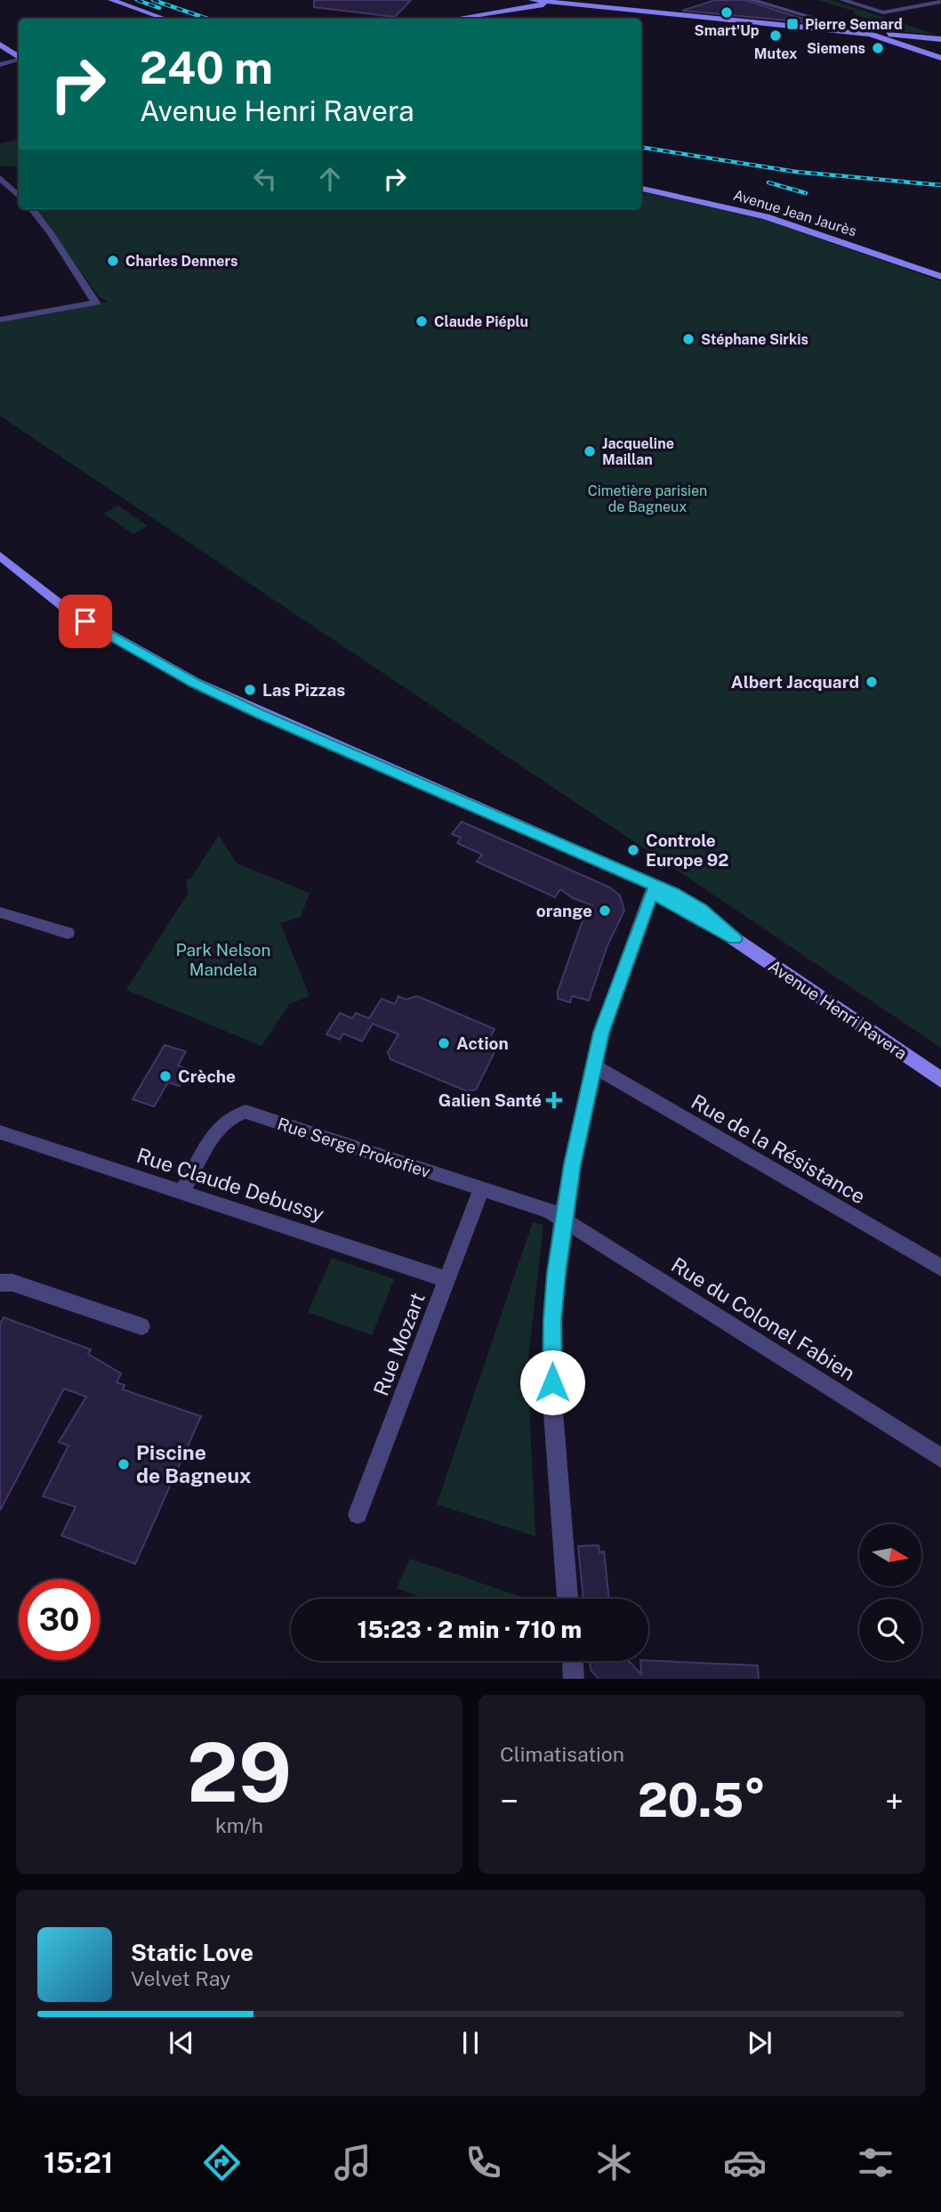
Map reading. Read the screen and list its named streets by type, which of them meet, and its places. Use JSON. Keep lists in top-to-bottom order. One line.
{"streets":{"street":["Avenue Jean Jaurès","Avenue Henri Ravera","Rue Serge Prokofiev","Rue de la Résistance","Rue Claude Debussy","Rue du Colonel Fabien","Rue Mozart"]},"crossings":[["Rue Serge Prokofiev","Rue Claude Debussy"],["Rue Serge Prokofiev","Rue du Colonel Fabien"],["Rue Serge Prokofiev","Rue Mozart"],["Rue Claude Debussy","Rue Mozart"]],"parks":["Cimetière parisien de Bagneux","Park Nelson Mandela"],"places":{"other":["Smart'Up","Mutex","Siemens","Charles Denners","Claude Piéplu","Stéphane Sirkis","Jacqueline Maillan","Albert Jacquard","Las Pizzas","Controle Europe 92","orange","Action","Crèche","Piscine de Bagneux"],"transit":["Pierre Semard"],"health":["Galien Santé"]},"north":"right","page":{"turn":["240 m","Avenue Henri Ravera"],"limit":"30","trip":"15:23 · 2 min · 710 m","tile":[["29","km/h"],"Climatisation"],"heat":["−","20.5°","+"],"song":["Static Love","Velvet Ray"],"tabs":"15:21"}}
